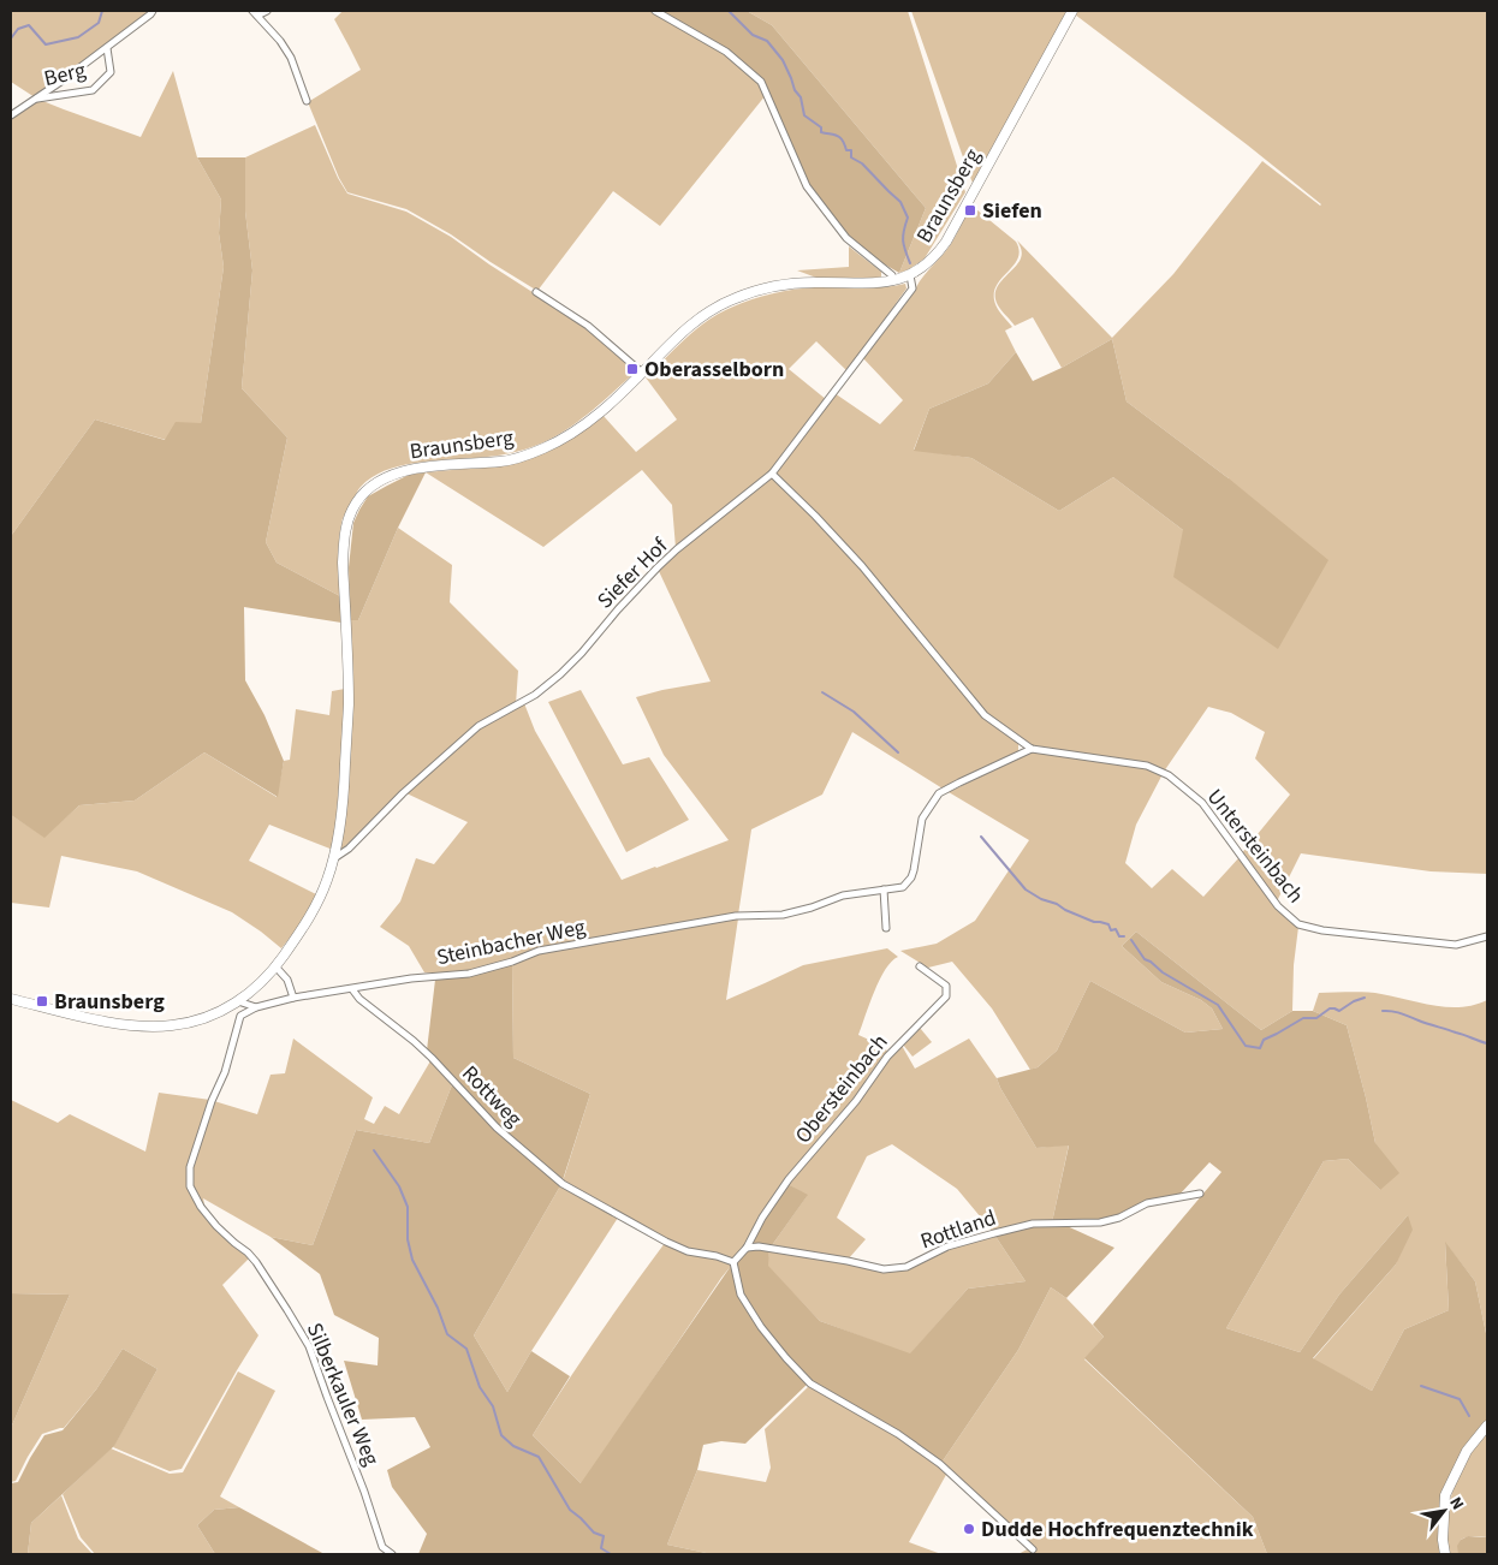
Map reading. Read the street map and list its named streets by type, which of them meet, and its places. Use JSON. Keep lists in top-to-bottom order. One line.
{"streets":{"main road":["Braunsberg"],"street":["Berg","Siefer Hof","Untersteinbach","Steinbacher Weg","Obersteinbach","Rottweg","Rottland","Silberkauler Weg"]},"crossings":[["Braunsberg","Siefer Hof"],["Steinbacher Weg","Rottweg"],["Obersteinbach","Rottland"]],"places":{"transit":["Siefen","Oberasselborn","Braunsberg"],"other":["Dudde Hochfrequenztechnik"]},"north":"top right"}
